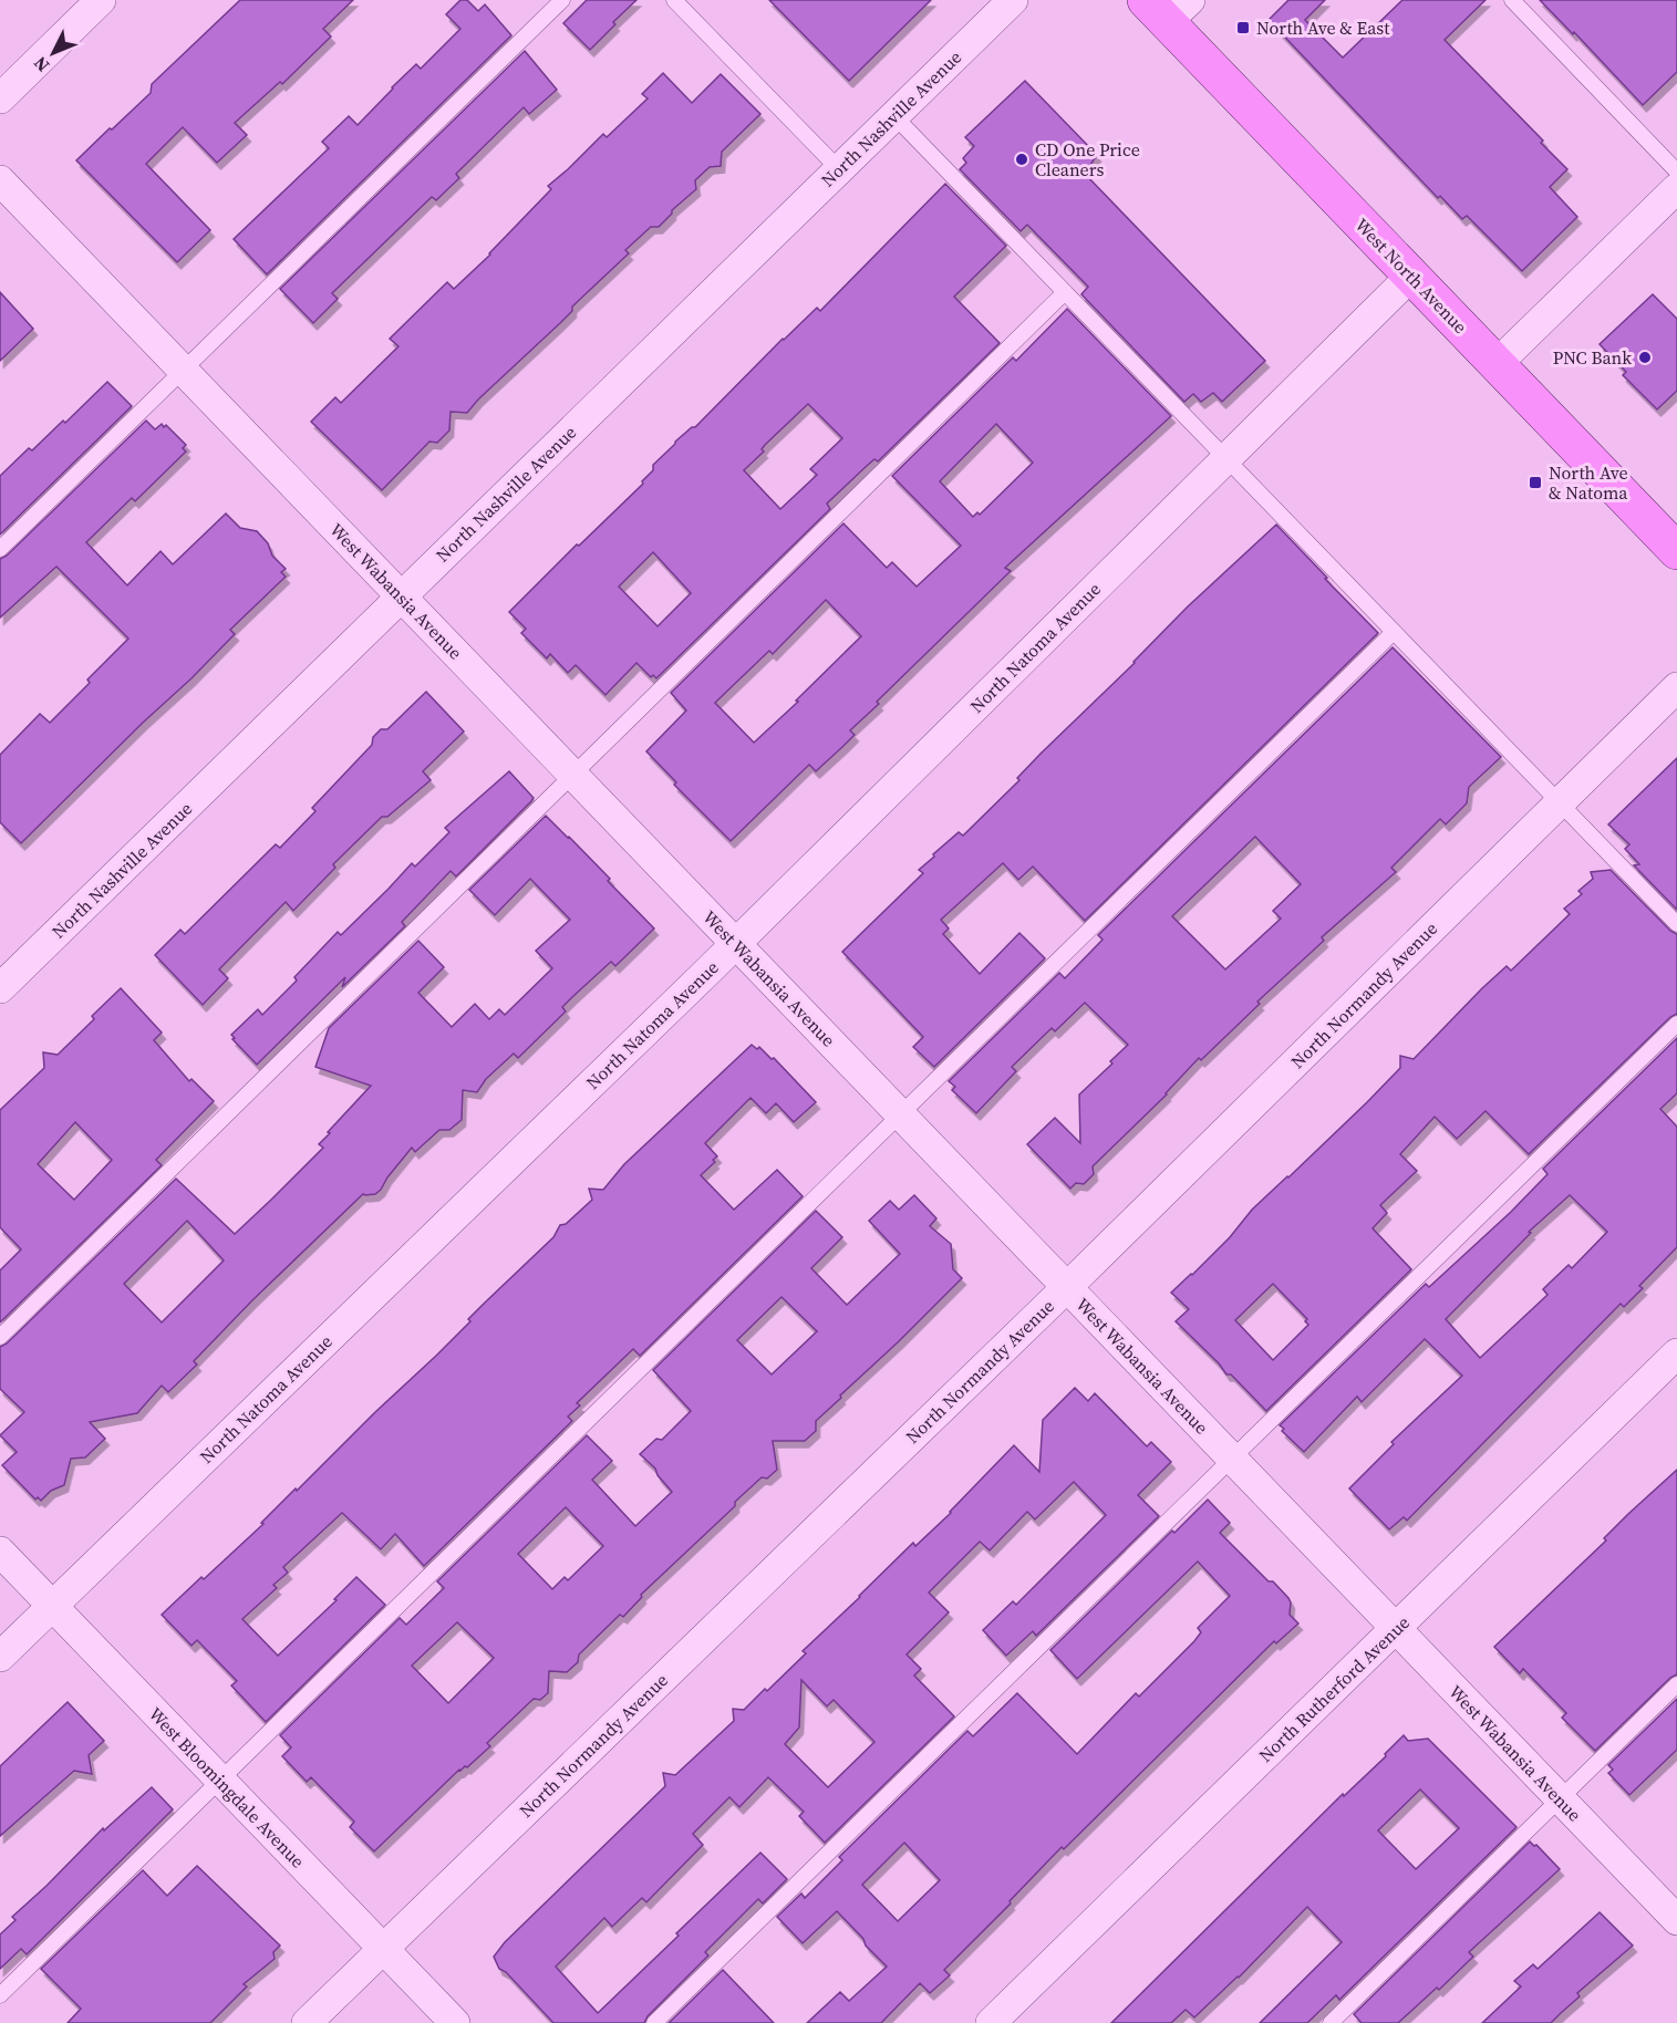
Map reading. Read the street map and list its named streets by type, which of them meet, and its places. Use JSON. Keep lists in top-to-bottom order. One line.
{"streets":{"main road":["West North Avenue"],"street":["North Nashville Avenue","West Wabansia Avenue","North Natoma Avenue","North Normandy Avenue","North Rutherford Avenue","West Bloomingdale Avenue"]},"crossings":[["North Nashville Avenue","West Wabansia Avenue"],["West North Avenue","North Natoma Avenue"],["West Wabansia Avenue","North Natoma Avenue"],["West Wabansia Avenue","North Normandy Avenue"],["West Wabansia Avenue","North Rutherford Avenue"],["North Natoma Avenue","West Bloomingdale Avenue"],["North Normandy Avenue","West Bloomingdale Avenue"]],"places":{"transit":["North Ave & East","North Ave & Natoma"],"other":["CD One Price Cleaners","PNC Bank"]},"north":"bottom left"}
